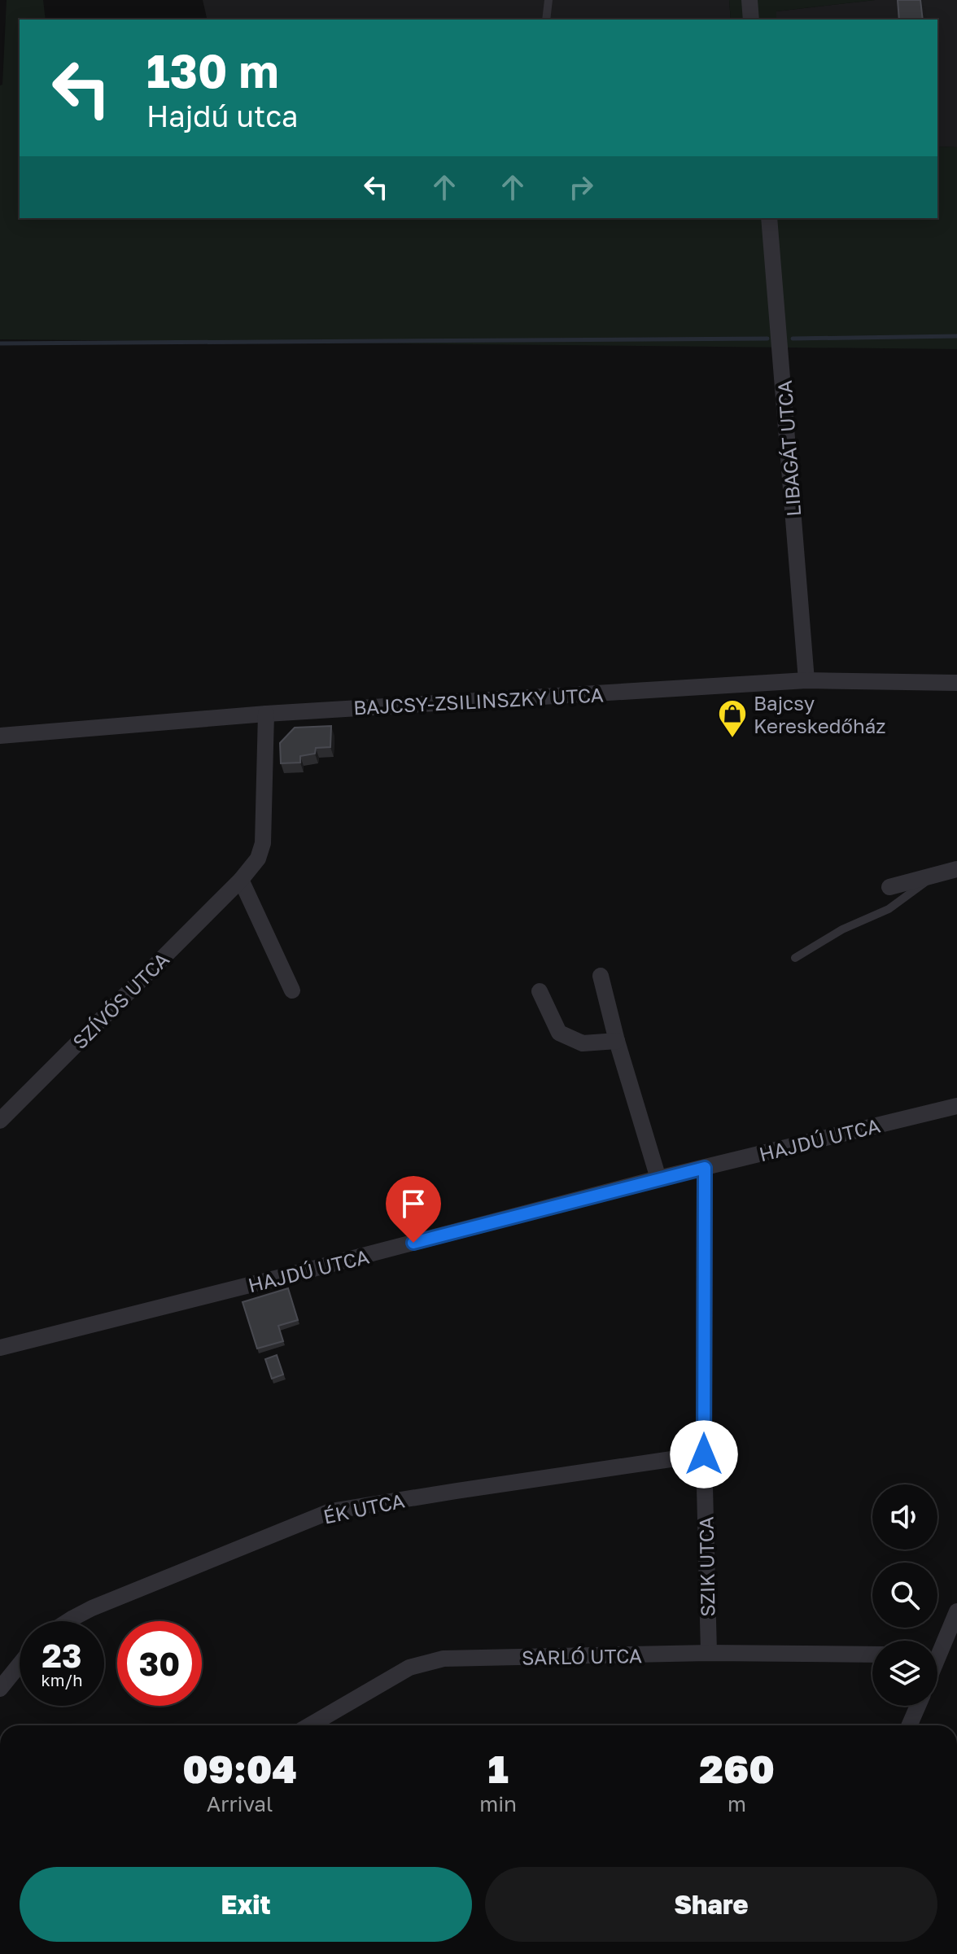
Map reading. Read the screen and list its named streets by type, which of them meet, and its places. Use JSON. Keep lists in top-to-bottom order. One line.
{"streets":{"street":["LIBAGÁT UTCA","BAJCSY-ZSILINSZKY UTCA","SZÍVÓS UTCA","HAJDÚ UTCA","ÉK UTCA","SZIK UTCA","SARLÓ UTCA"]},"crossings":[["LIBAGÁT UTCA","BAJCSY-ZSILINSZKY UTCA"],["BAJCSY-ZSILINSZKY UTCA","SZÍVÓS UTCA"],["HAJDÚ UTCA","SZIK UTCA"],["ÉK UTCA","SZIK UTCA"],["SZIK UTCA","SARLÓ UTCA"]],"places":{"shop":["Bajcsy Kereskedőház"]},"page":{"turn":["130 m","Hajdú utca"],"speed":"23 km/h","limit":"30","eta":["09:04","Arrival","1","min","260","m"],"buttons":["Exit","Share"]}}
